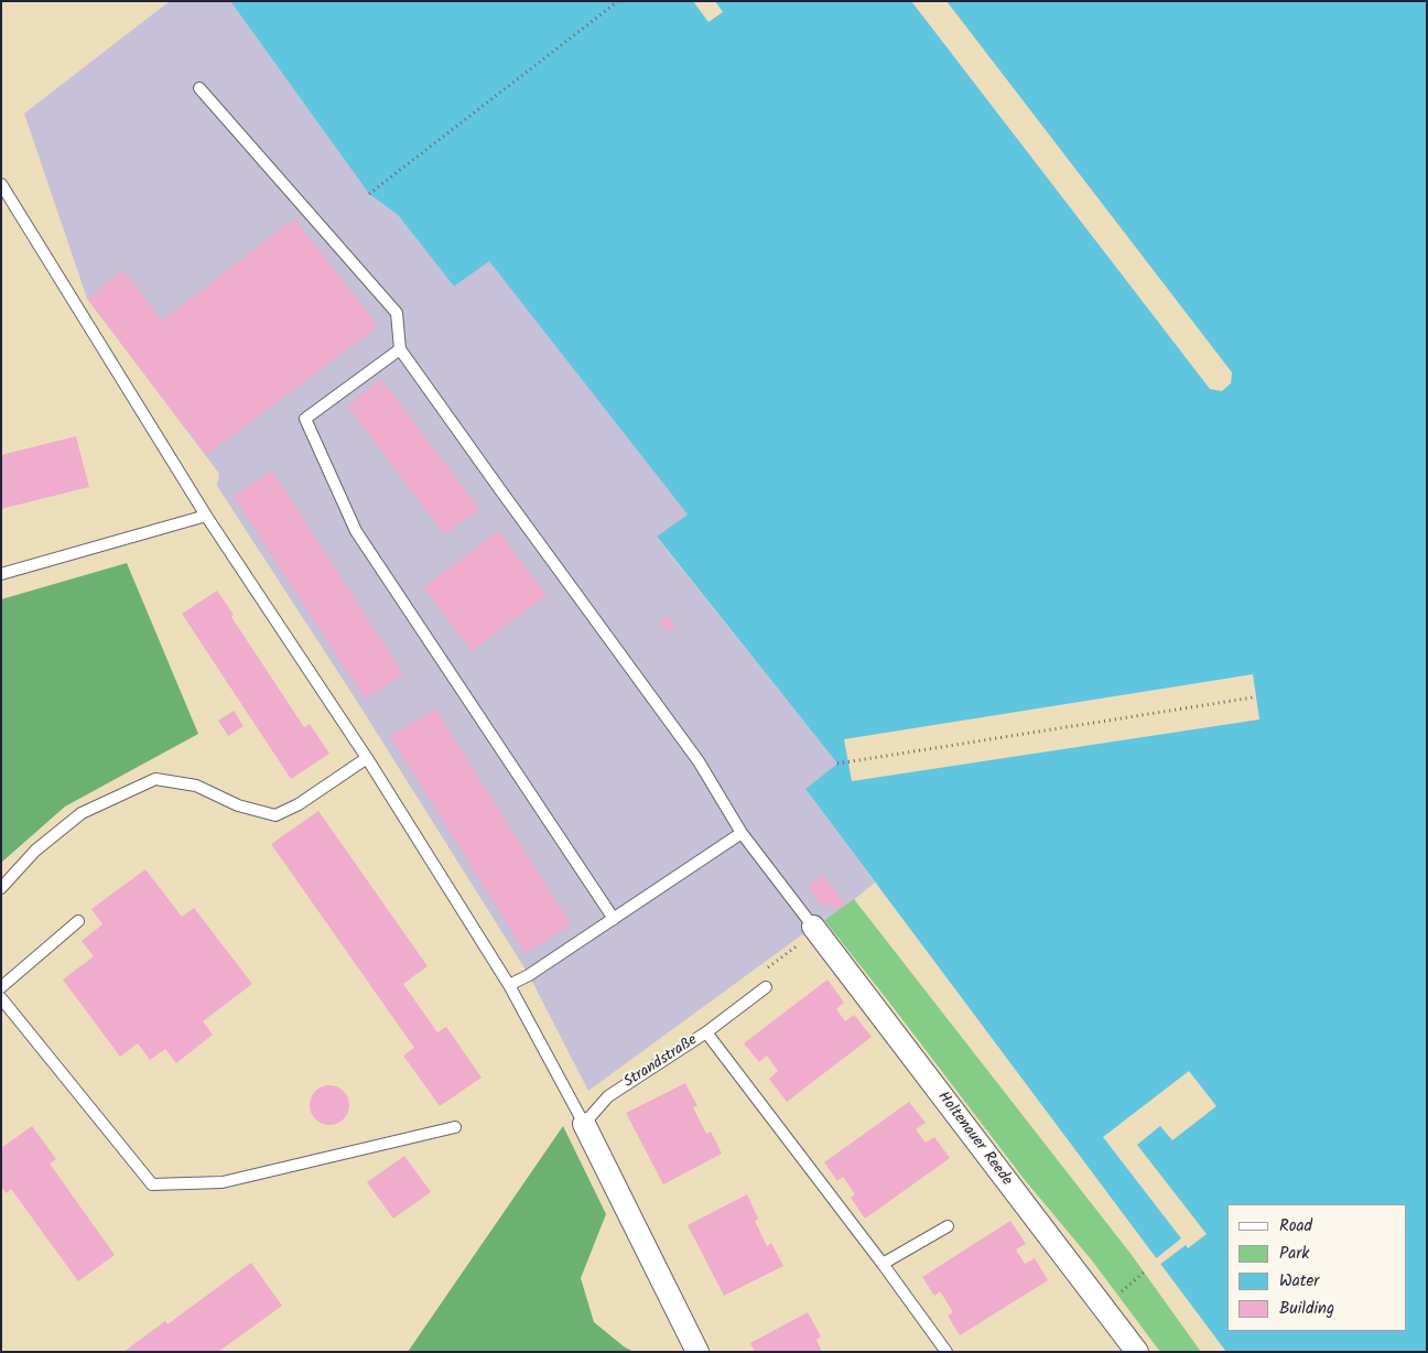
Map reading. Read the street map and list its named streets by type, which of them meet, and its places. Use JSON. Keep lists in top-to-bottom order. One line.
{"streets":{"street":["Holtenauer Reede"],"lane":["Strandstraße"]},"legend":["Road","Park","Water","Building"]}
